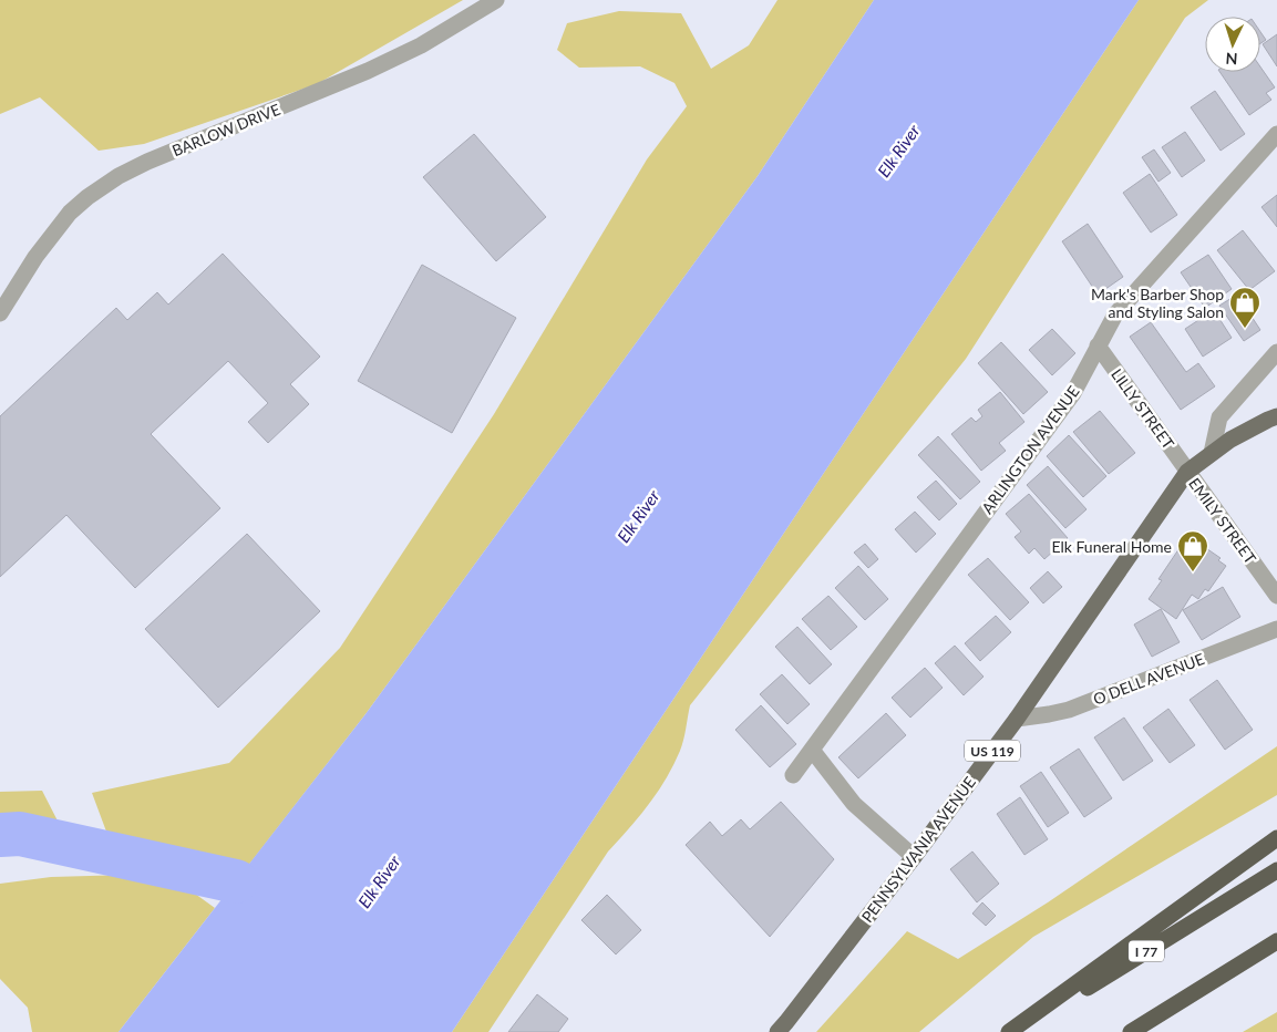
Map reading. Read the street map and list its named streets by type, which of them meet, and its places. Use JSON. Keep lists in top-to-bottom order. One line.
{"streets":{"highway":["I 77"],"main road":["US 119","PENNSYLVANIA AVENUE"],"street":["BARLOW DRIVE","LILLY STREET","ARLINGTON AVENUE","EMILY STREET","O DELL AVENUE"]},"crossings":[["LILLY STREET","ARLINGTON AVENUE"],["LILLY STREET","EMILY STREET"],["LILLY STREET","US 119"],["LILLY STREET","PENNSYLVANIA AVENUE"],["EMILY STREET","US 119"],["EMILY STREET","PENNSYLVANIA AVENUE"],["O DELL AVENUE","PENNSYLVANIA AVENUE"],["US 119","PENNSYLVANIA AVENUE"]],"water":["Elk River"],"places":{"shop":["Mark's Barber Shop and Styling Salon","Elk Funeral Home"]},"north":"bottom"}
